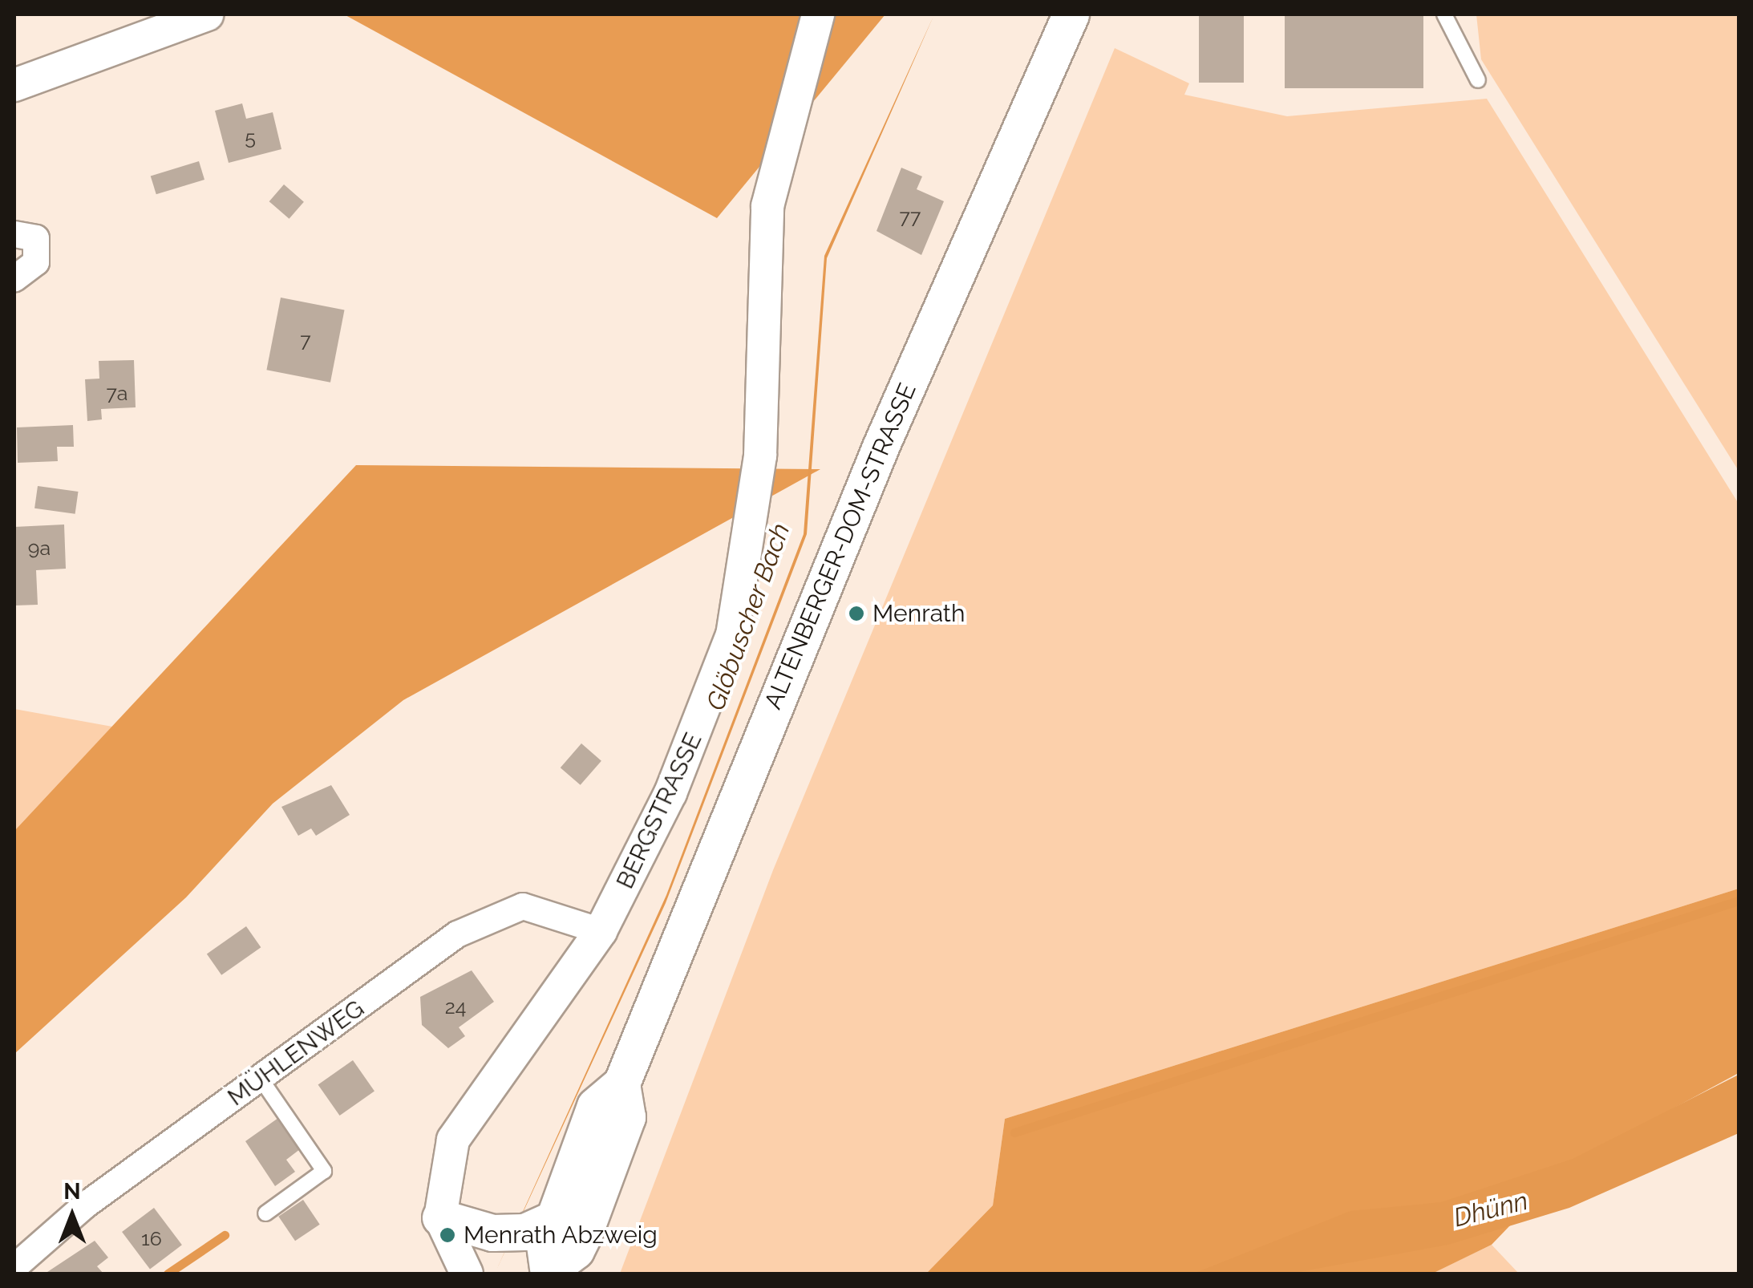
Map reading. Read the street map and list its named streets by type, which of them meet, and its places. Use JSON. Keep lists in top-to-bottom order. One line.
{"streets":{"main road":["ALTENBERGER-DOM-STRASSE"],"street":["BERGSTRASSE","MÜHLENWEG"]},"crossings":[["BERGSTRASSE","MÜHLENWEG"]],"water":["Glöbuscher Bach","Dhünn"],"places":["Menrath","Menrath Abzweig"],"house_numbers":["5","77","7","7a","9a","24","16"],"north":"top"}
